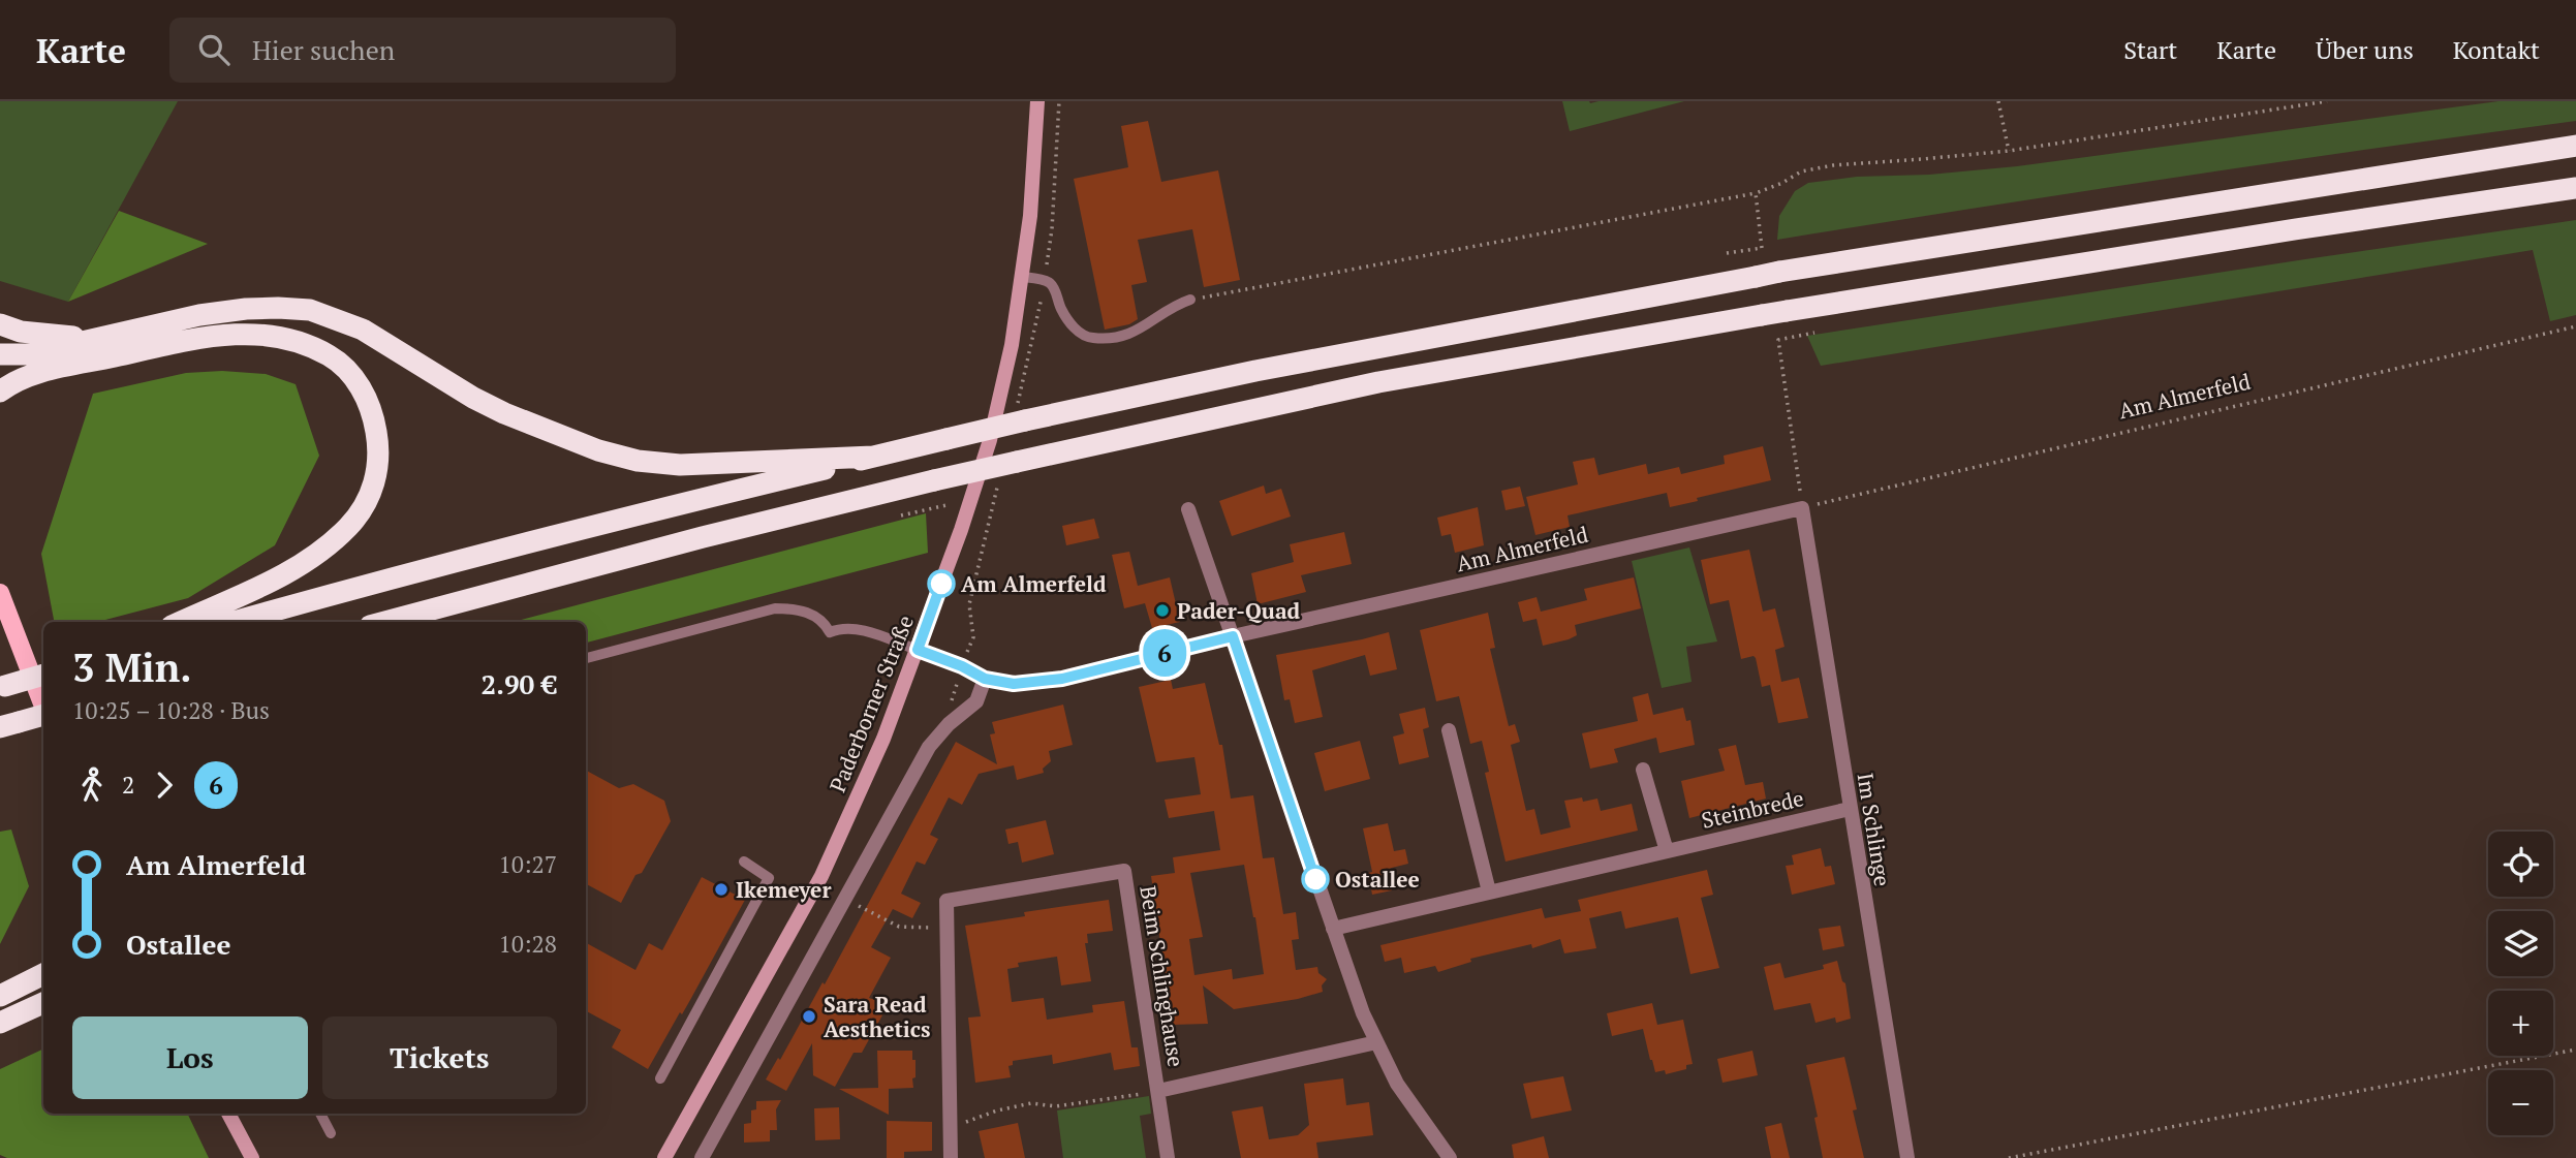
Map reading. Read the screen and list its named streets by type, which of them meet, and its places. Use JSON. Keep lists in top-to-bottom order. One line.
{"streets":{"street":["Am Almerfeld","Paderborner Straße","Steinbrede","Im Schlinge","Beim Schlinghause"]},"crossings":[["Am Almerfeld","Paderborner Straße"],["Am Almerfeld","Im Schlinge"],["Steinbrede","Im Schlinge"]],"places":["Am Almerfeld","Pader-Quad","Ostallee","Ikemeyer","Sara Read Aesthetics"],"lines":["bus line 6"],"page":{"header":"Karte","search":"Hier suchen","nav":["Start","Karte","Über uns","Kontakt"],"on_map":"6","heading":["3 Min.","10:25 – 10:28 · Bus","2.90 €"],"legs":["2","6"],"list":[{"name":"Am Almerfeld","value":"10:27"},{"name":"Ostallee","value":"10:28"}],"map_buttons":["+","−"],"buttons":["Los","Tickets"]}}
